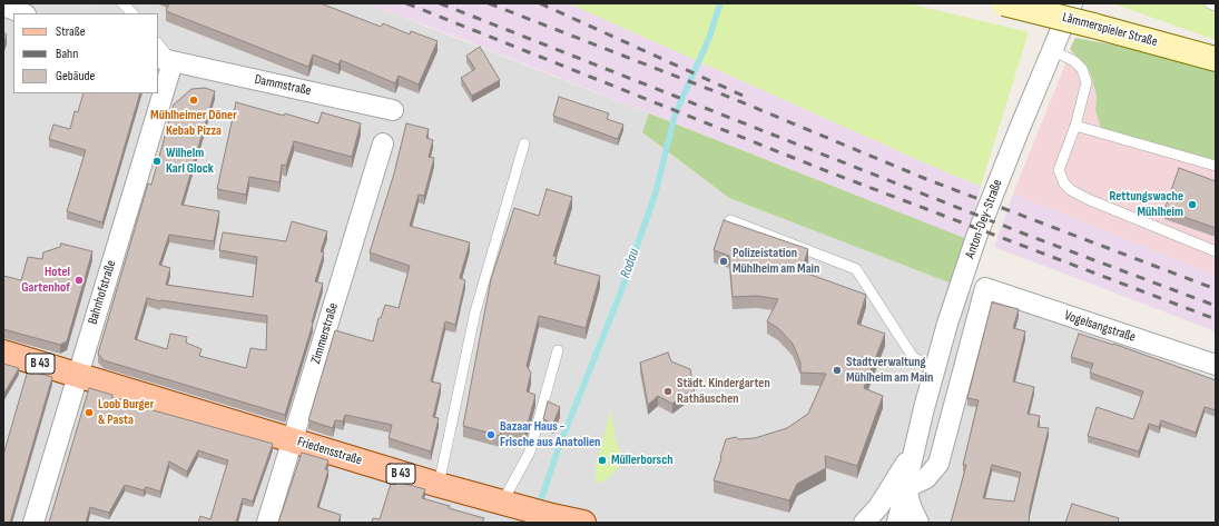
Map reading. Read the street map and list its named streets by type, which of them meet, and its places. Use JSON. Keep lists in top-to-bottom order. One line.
{"streets":{"main road":["Lämmerspieler Straße","B 43","Friedensstraße"],"street":["Dammstraße","Anton-Dey-Straße","Bahnhofstraße","Vogelsangstraße","Zimmerstraße"]},"crossings":[["Dammstraße","Bahnhofstraße"],["Anton-Dey-Straße","Vogelsangstraße"],["Bahnhofstraße","B 43"],["Bahnhofstraße","Friedensstraße"],["Zimmerstraße","Friedensstraße"],["B 43","Friedensstraße"]],"water":["Rodau"],"places":["Mühlheimer Döner Kebab Pizza","Wilhelm Karl Glock","Rettungswache Mühlheim","Polizeistation Mühlheim am Main","Hotel Gartenhof","Stadtverwaltung Mühlheim am Main","Städt. Kindergarten Rathäuschen","Loob Burger & Pasta","Bazaar Haus - Frische aus Anatolien","Müllerborsch"],"legend":["Straße","Bahn","Gebäude"]}
